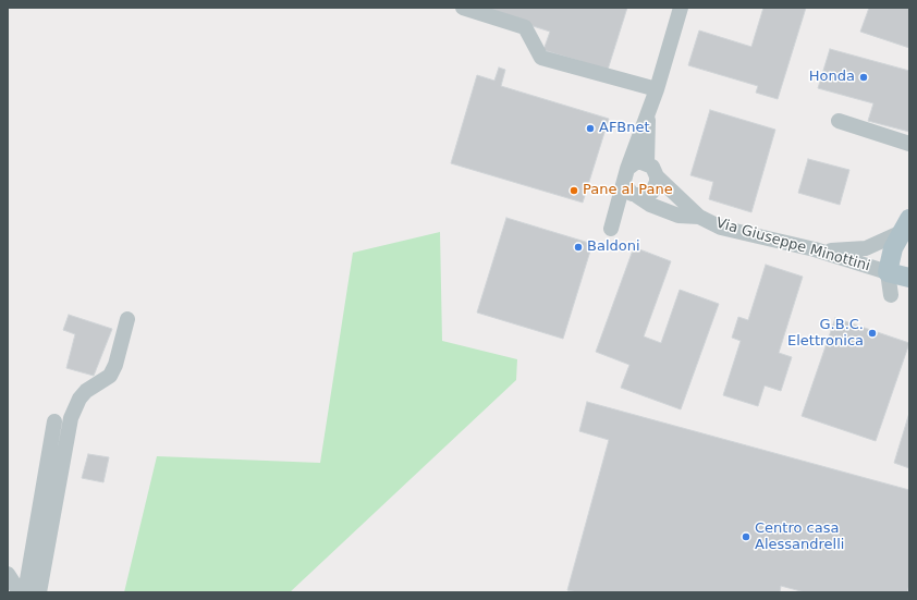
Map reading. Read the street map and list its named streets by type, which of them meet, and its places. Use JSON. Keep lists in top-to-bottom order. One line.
{"streets":{"street":["Via Giuseppe Minottini"]},"places":["Honda","AFBnet","Pane al Pane","Baldoni","G.B.C. Elettronica","Centro casa Alessandrelli"]}
